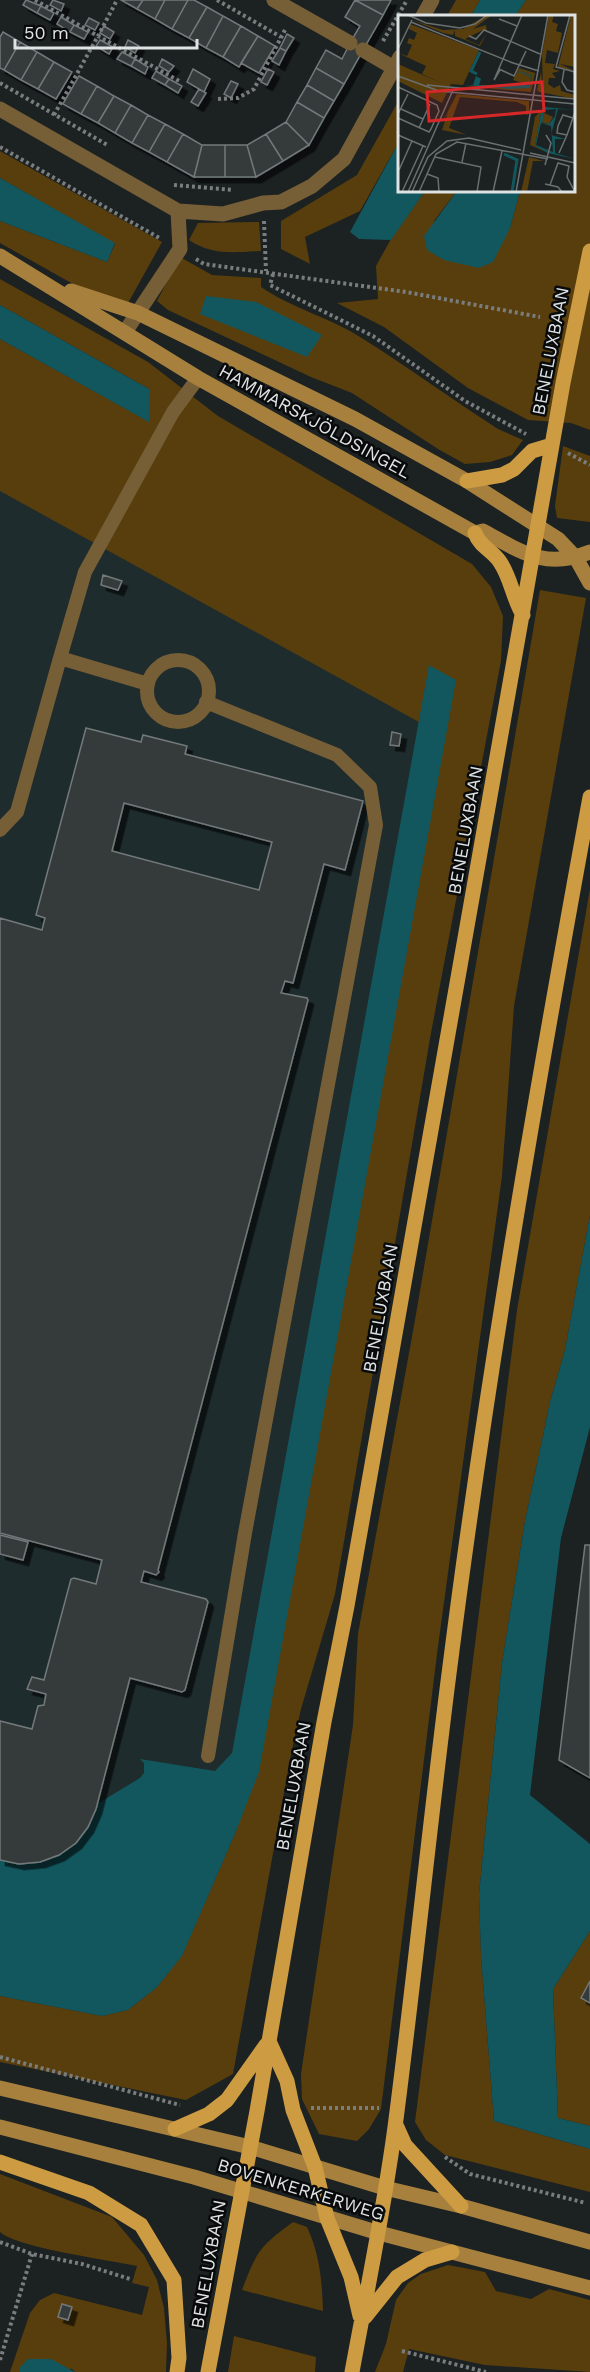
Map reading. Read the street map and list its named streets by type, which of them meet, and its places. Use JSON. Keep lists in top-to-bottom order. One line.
{"streets":{"main road":["BENELUXBAAN"],"street":["HAMMARSKJÖLDSINGEL","BOVENKERKERWEG"]},"crossings":[["BENELUXBAAN","HAMMARSKJÖLDSINGEL"],["BENELUXBAAN","BOVENKERKERWEG"]],"scale_bar":"50 m"}
